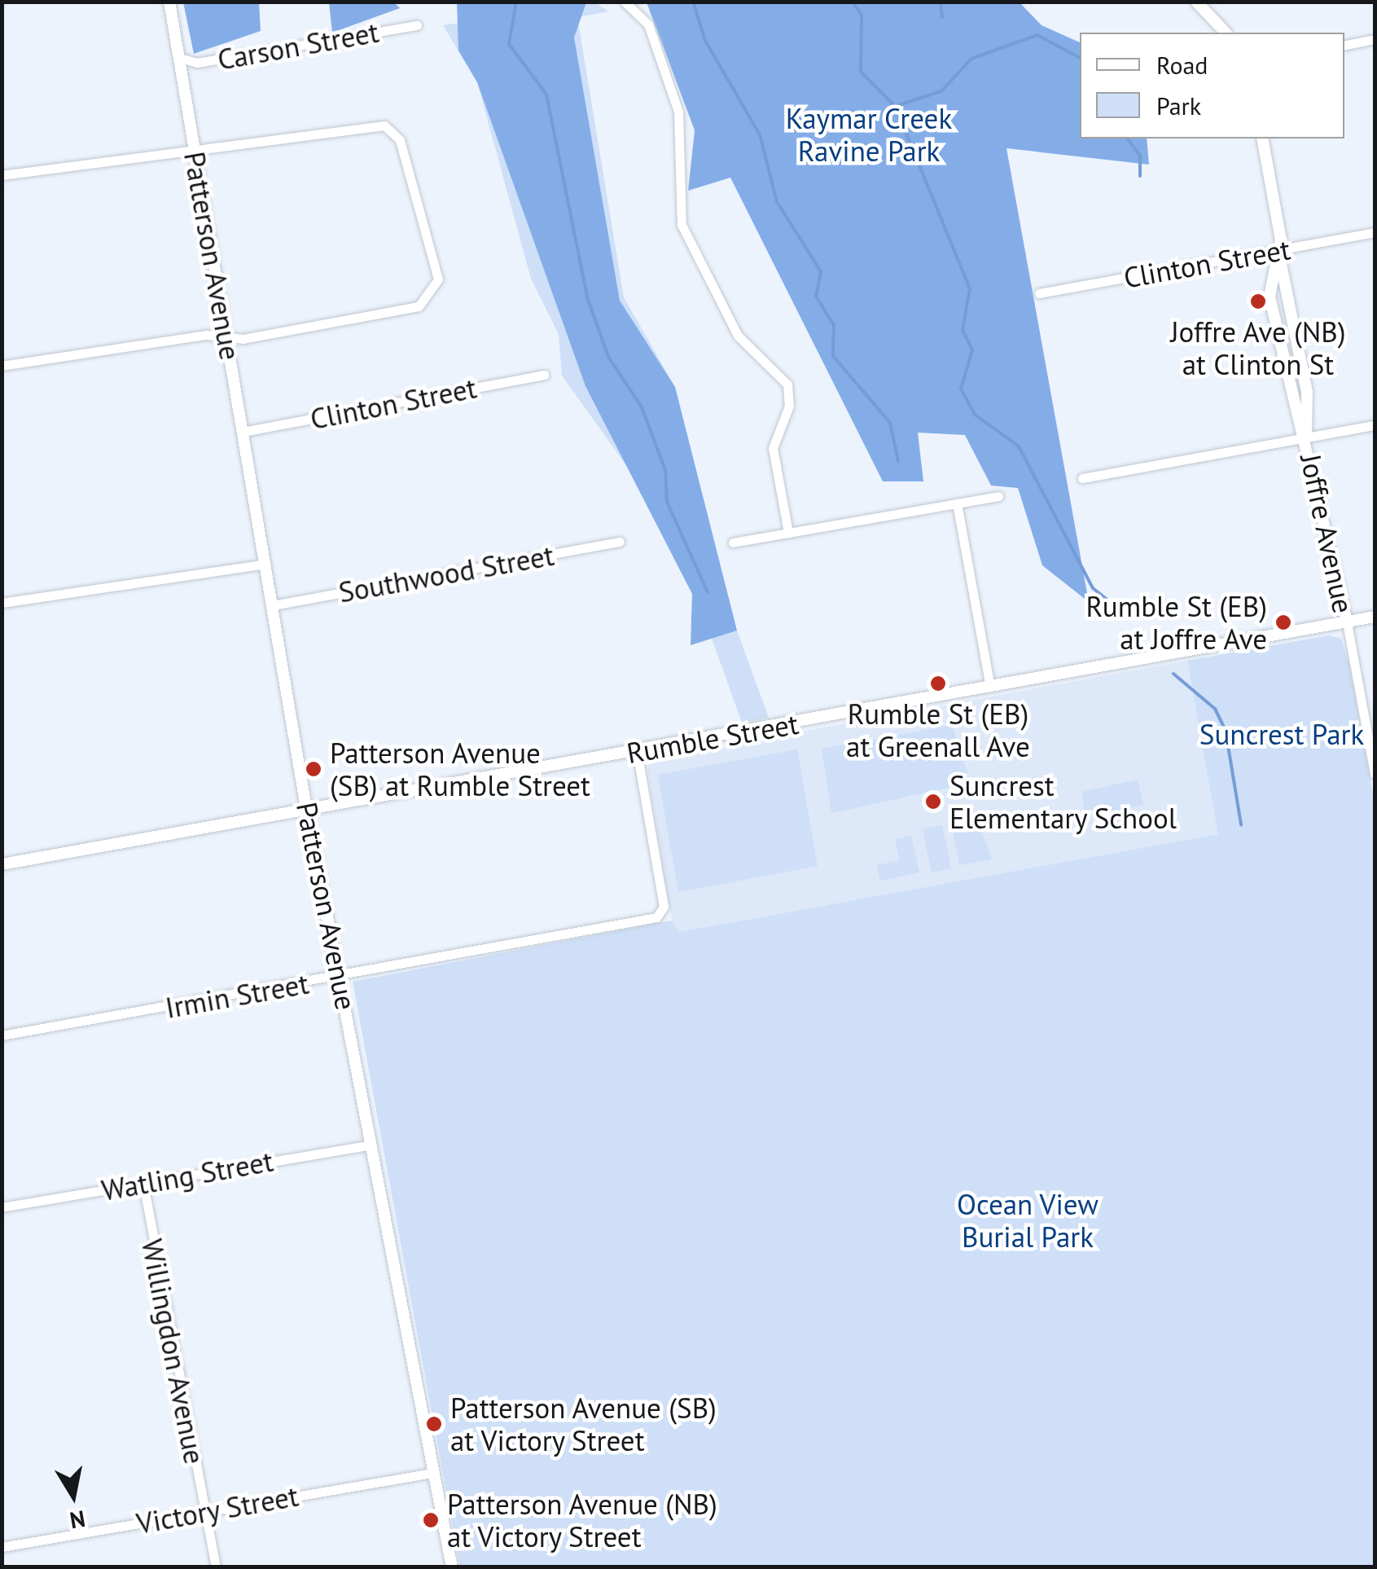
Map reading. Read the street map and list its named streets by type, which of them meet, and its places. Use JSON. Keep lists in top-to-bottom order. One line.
{"streets":{"street":["Carson Street","Patterson Avenue","Clinton Street","Joffre Avenue","Southwood Street","Rumble Street","Irmin Street","Watling Street","Willingdon Avenue","Victory Street"]},"crossings":[["Carson Street","Patterson Avenue"],["Patterson Avenue","Clinton Street"],["Patterson Avenue","Southwood Street"],["Patterson Avenue","Rumble Street"],["Patterson Avenue","Irmin Street"],["Patterson Avenue","Watling Street"],["Patterson Avenue","Victory Street"],["Clinton Street","Joffre Avenue"],["Joffre Avenue","Rumble Street"],["Rumble Street","Irmin Street"],["Watling Street","Willingdon Avenue"],["Willingdon Avenue","Victory Street"]],"parks":["Kaymar Creek Ravine Park","Suncrest Park","Ocean View Burial Park"],"places":["Joffre Ave (NB) at Clinton St","Rumble St (EB) at Joffre Ave","Rumble St (EB) at Greenall Ave","Patterson Avenue (SB) at Rumble Street","Suncrest Elementary School","Patterson Avenue (SB) at Victory Street","Patterson Avenue (NB) at Victory Street"],"legend":["Road","Park"],"north":"bottom"}
